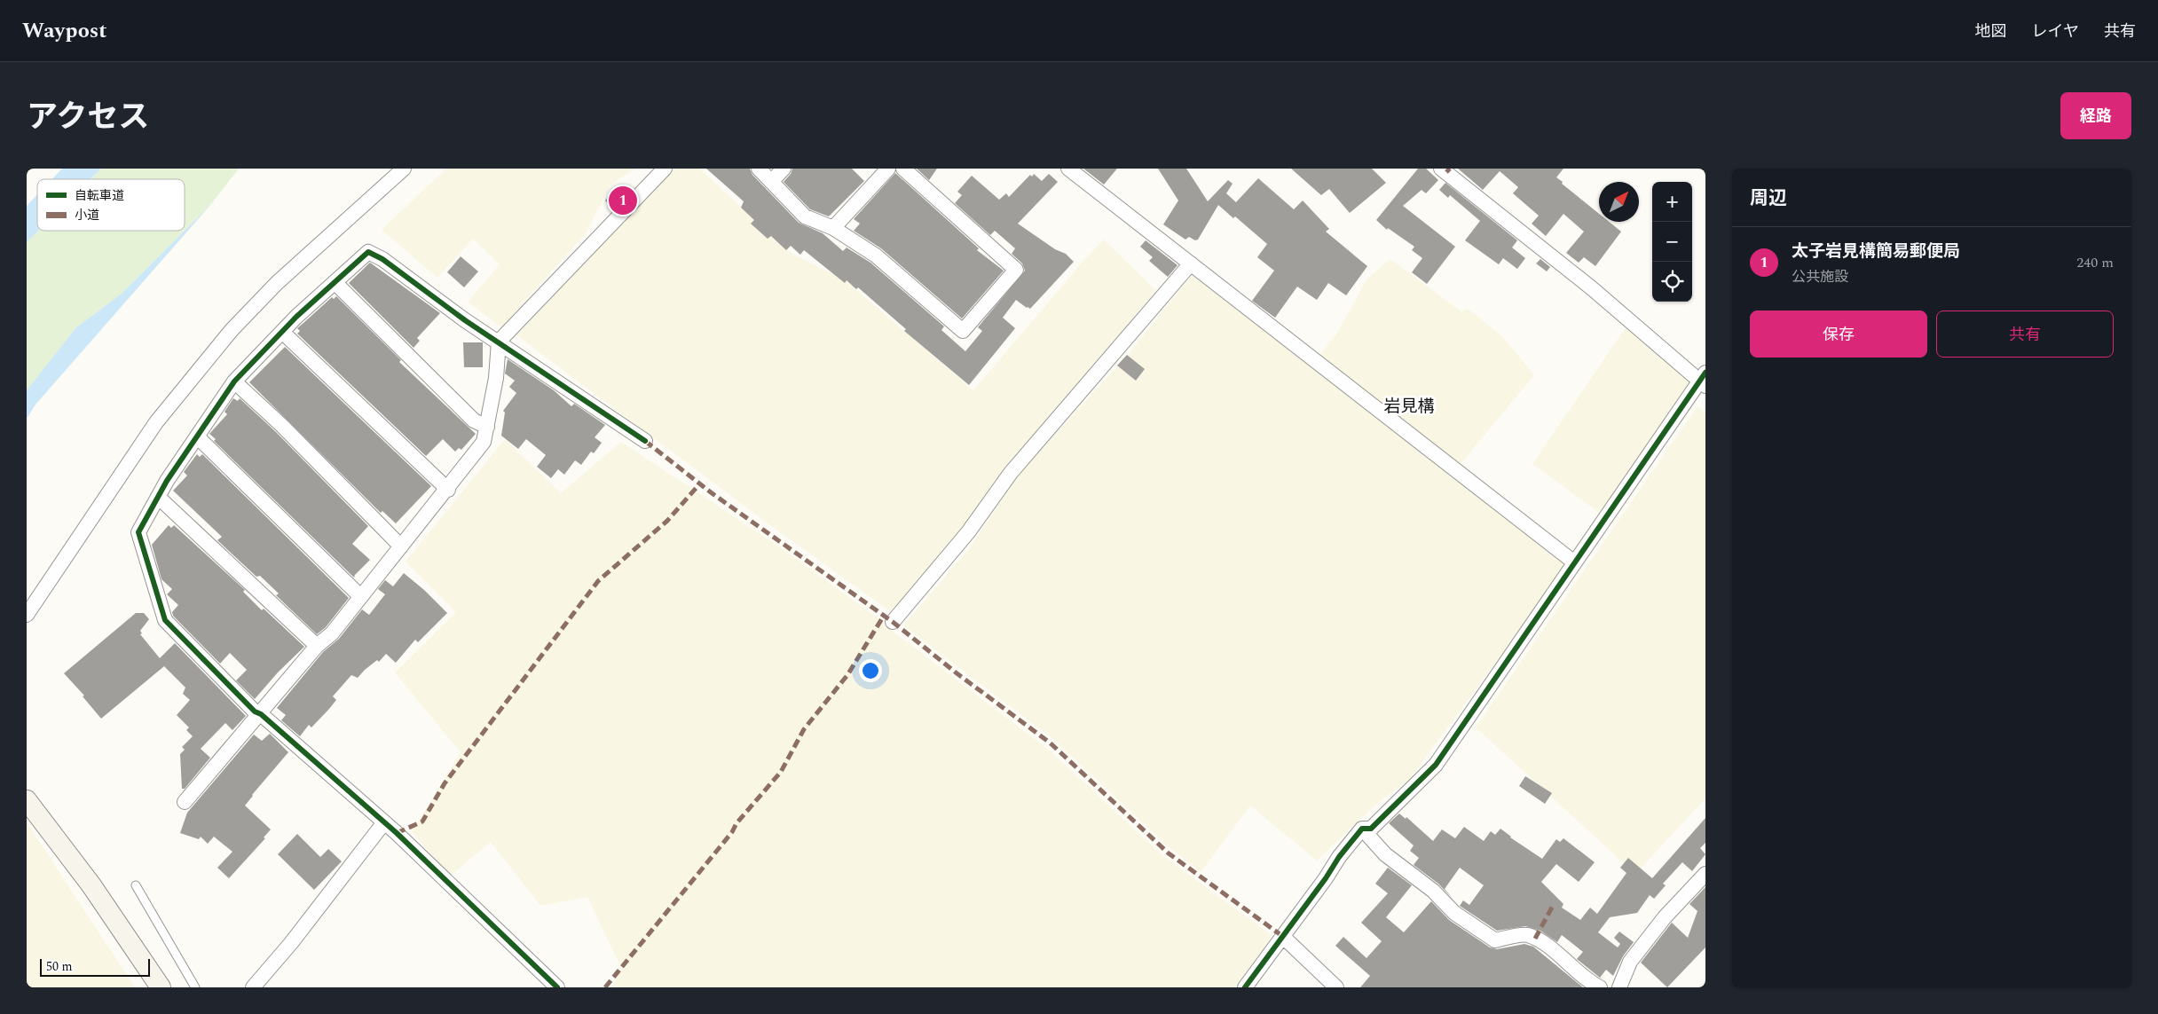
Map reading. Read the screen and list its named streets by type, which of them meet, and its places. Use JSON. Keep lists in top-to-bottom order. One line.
{"districts":["岩見構"],"legend":["自転車道","小道"],"scale_bar":"50 m","north":"top right","page":{"header":"Waypost","nav":["地図","レイヤ","共有"],"title":"アクセス","buttons":["経路",["保存","共有"]],"heading":"周辺","map_buttons":["+","−"],"pins":"1","list":[{"mark":"1","name":"太子岩見構簡易郵便局","note":"公共施設","value":"240 m"}],"scale":"50 m"}}
